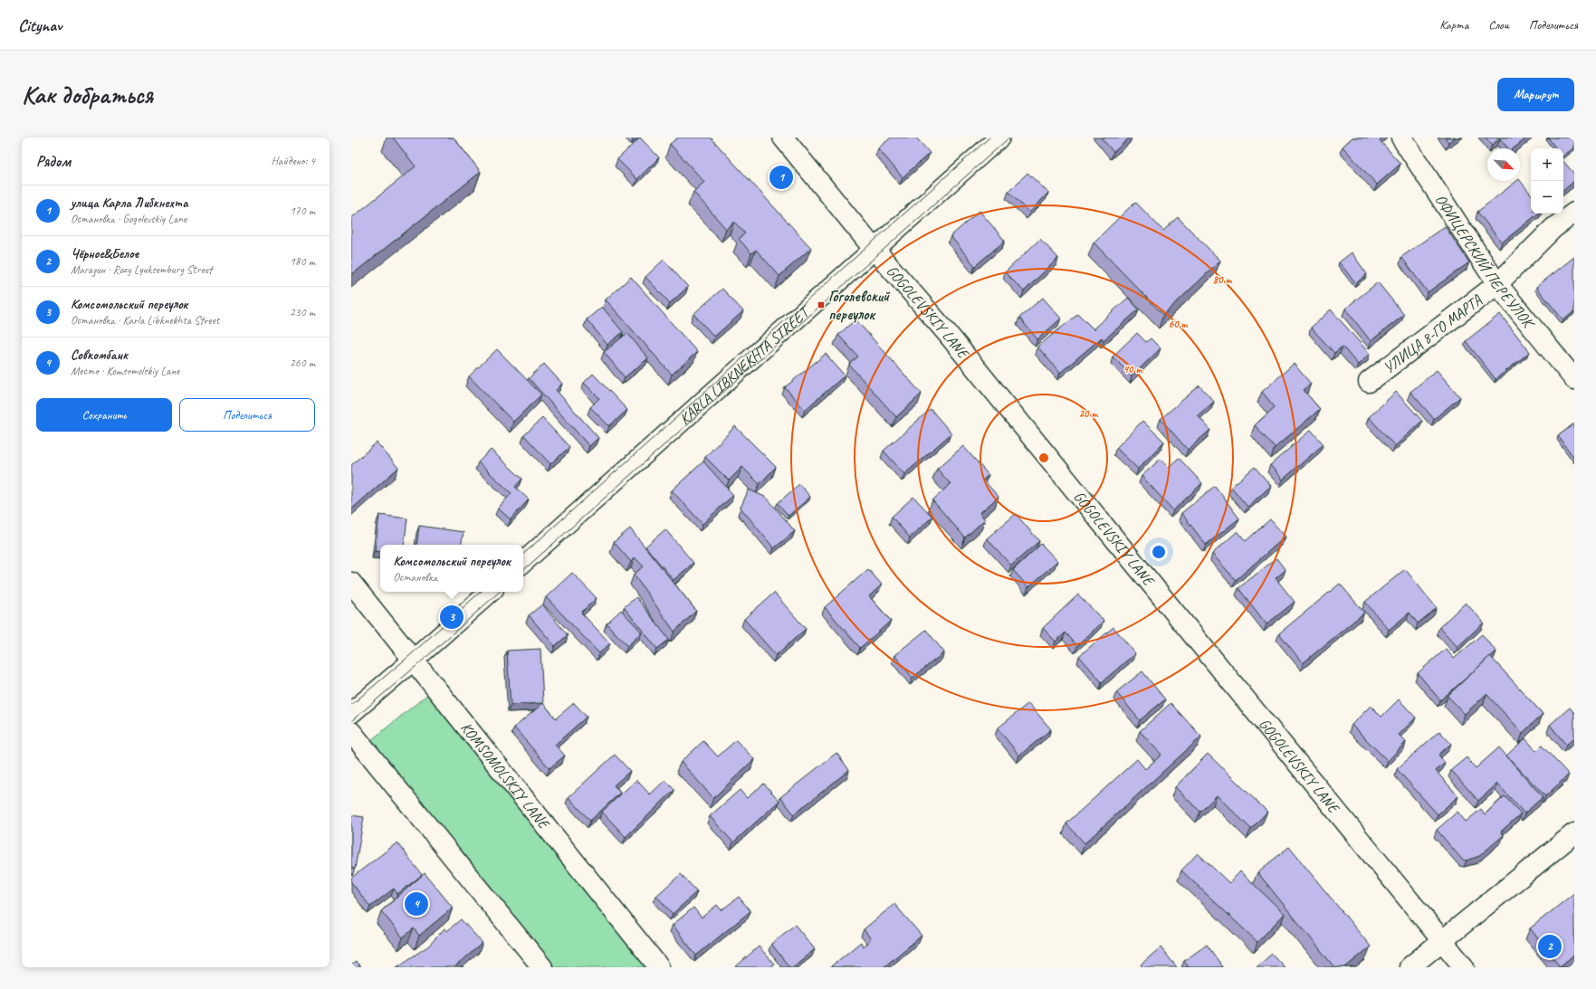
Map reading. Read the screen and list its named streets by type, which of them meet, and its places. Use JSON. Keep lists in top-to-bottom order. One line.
{"streets":{"street":["ОФИЦЕРСКИЙ ПЕРЕУЛОК","GOGOLEVSKIY LANE","УЛИЦА 8-ГО МАРТА","KARLA LIBKNEKHTA STREET","KOMSOMOLSKIY LANE"]},"crossings":[["ОФИЦЕРСКИЙ ПЕРЕУЛОК","УЛИЦА 8-ГО МАРТА"],["GOGOLEVSKIY LANE","KARLA LIBKNEKHTA STREET"]],"places":{"transit":["Гоголевский переулок"]},"north":"bottom right","page":{"header":"Citynav","nav":["Карта","Слои","Поделиться"],"buttons":["Маршрут",["Сохранить","Поделиться"]],"title":"Как добраться","heading":["Рядом","Найдено: 4"],"map_buttons":["+","−"],"pins":["1","3","4","2"],"list":[{"mark":"1","name":"улица Карла Либкнехта","note":"Остановка · Gogolevskiy Lane","value":"170 m"},{"mark":"2","name":"Чёрное&Белое","note":"Магазин · Rozy Lyuksemburg Street","value":"180 m"},{"mark":"3","name":"Комсомольский переулок","note":"Остановка · Karla Libknekhta Street","value":"230 m"},{"mark":"4","name":"Совкомбанк","note":"Место · Komsomolskiy Lane","value":"260 m"}],"popup":["Комсомольский переулок","Остановка"]},"rings":["80 m","60 m","40 m","20 m"]}
